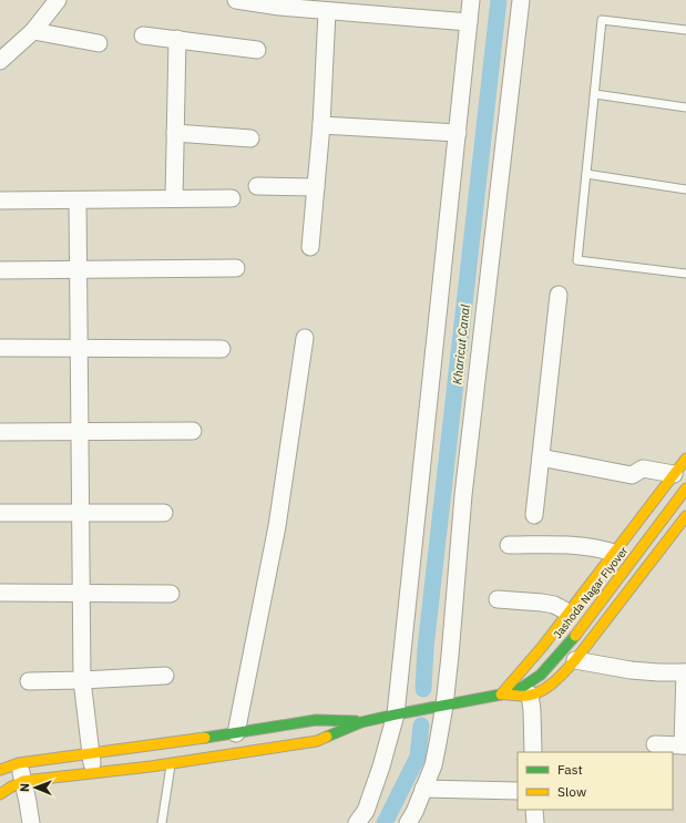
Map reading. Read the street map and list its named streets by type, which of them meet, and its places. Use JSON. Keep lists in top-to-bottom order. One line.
{"streets":{"main road":["Jashoda Nagar Flyover"]},"water":["Kharicut Canal"],"legend":["Fast","Slow"],"north":"left"}
